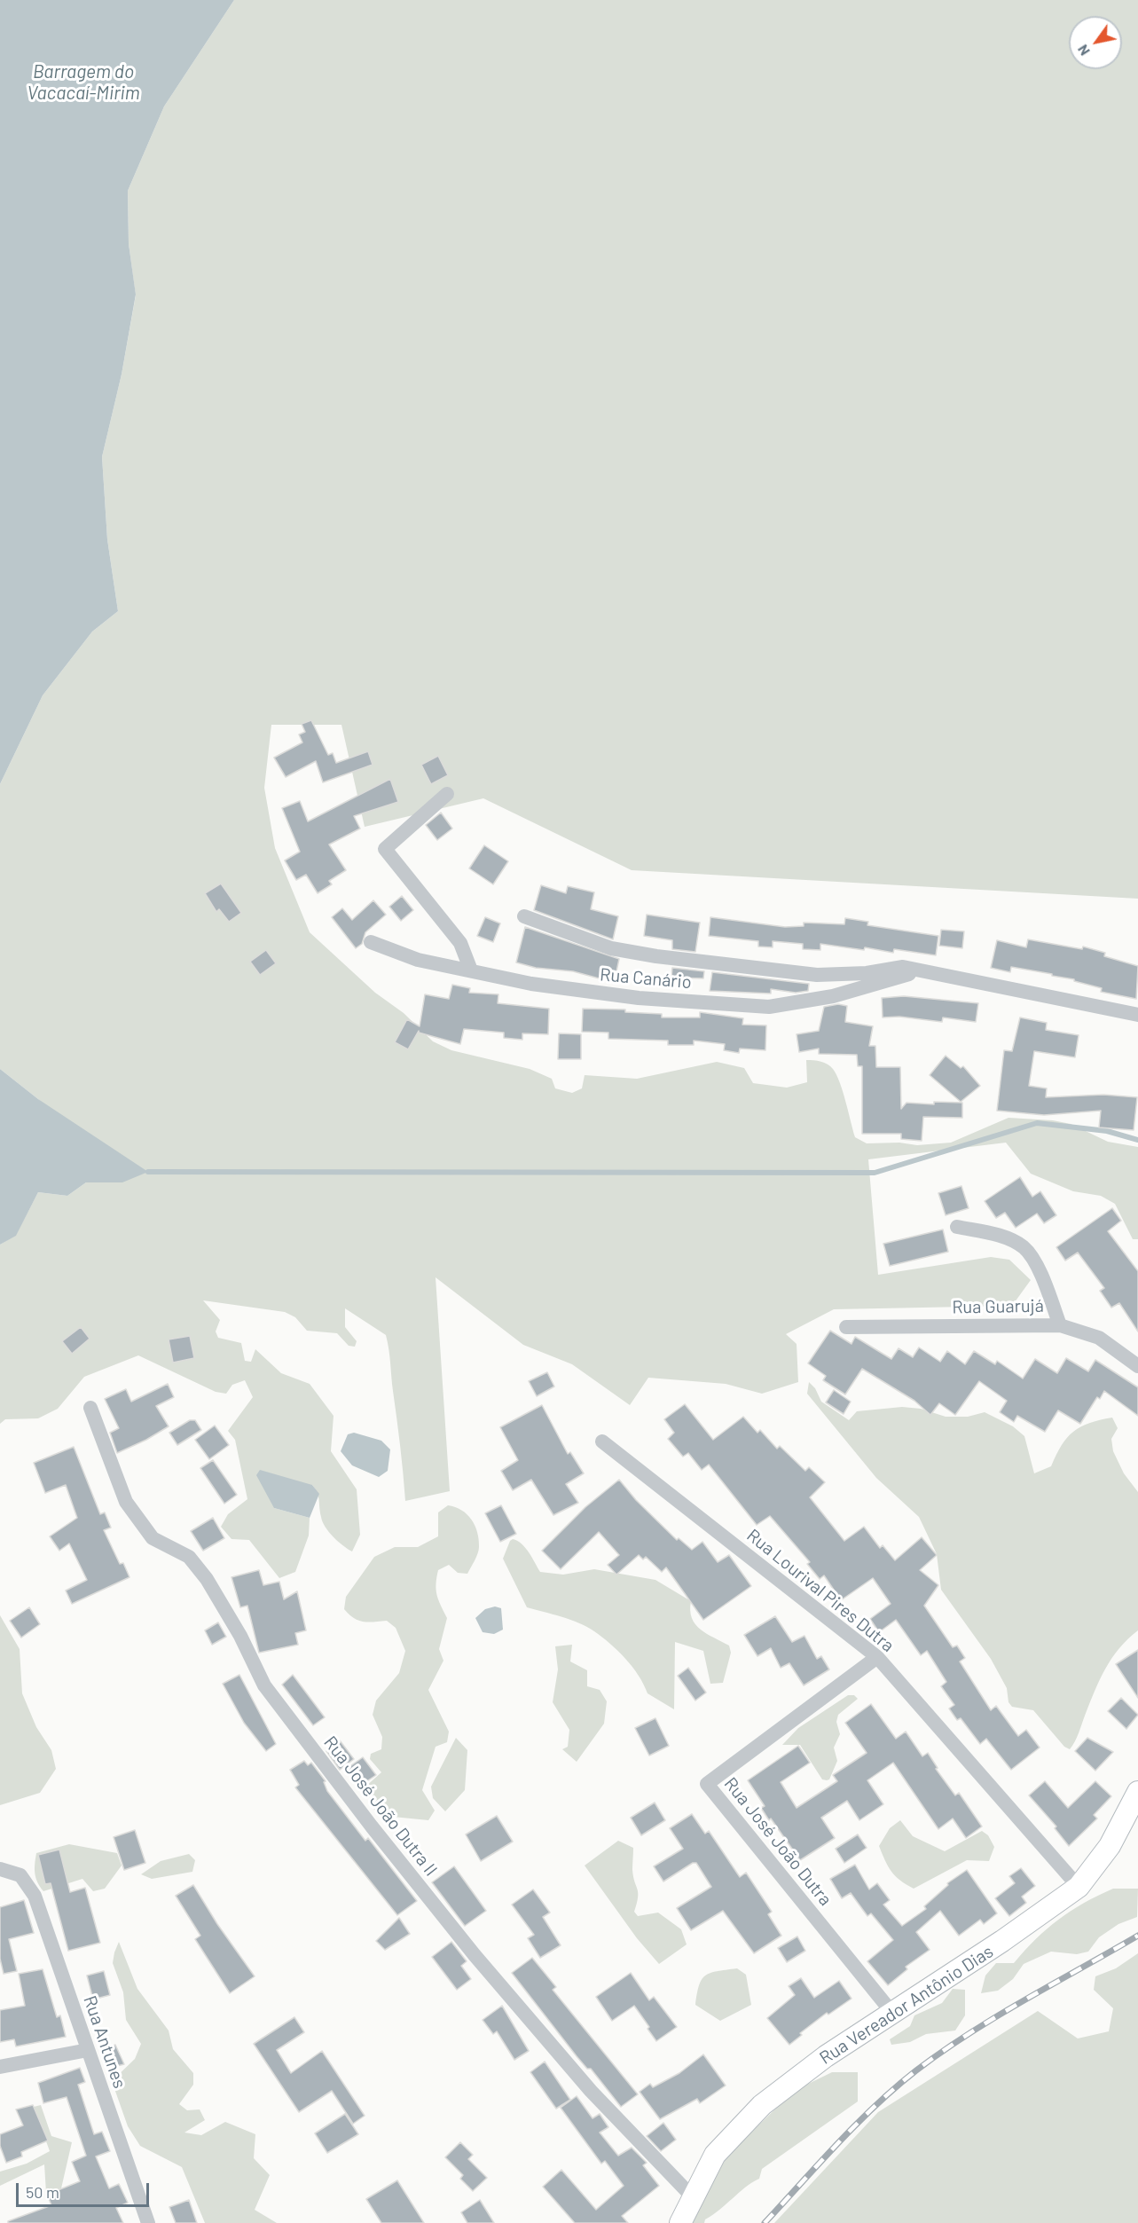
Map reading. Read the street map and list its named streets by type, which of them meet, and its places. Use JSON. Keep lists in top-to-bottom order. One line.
{"streets":{"street":["Rua Canário","Rua Guarujá","Rua Lourival Pires Dutra","Rua José João Dutra II","Rua José João Dutra","Rua Vereador Antônio Dias","Rua Antunes"]},"crossings":[["Rua Lourival Pires Dutra","Rua José João Dutra"],["Rua Lourival Pires Dutra","Rua Vereador Antônio Dias"],["Rua José João Dutra II","Rua Vereador Antônio Dias"],["Rua José João Dutra","Rua Vereador Antônio Dias"]],"water":["Barragem do Vacacaí-Mirim"],"scale_bar":"50 m","north":"bottom left"}
